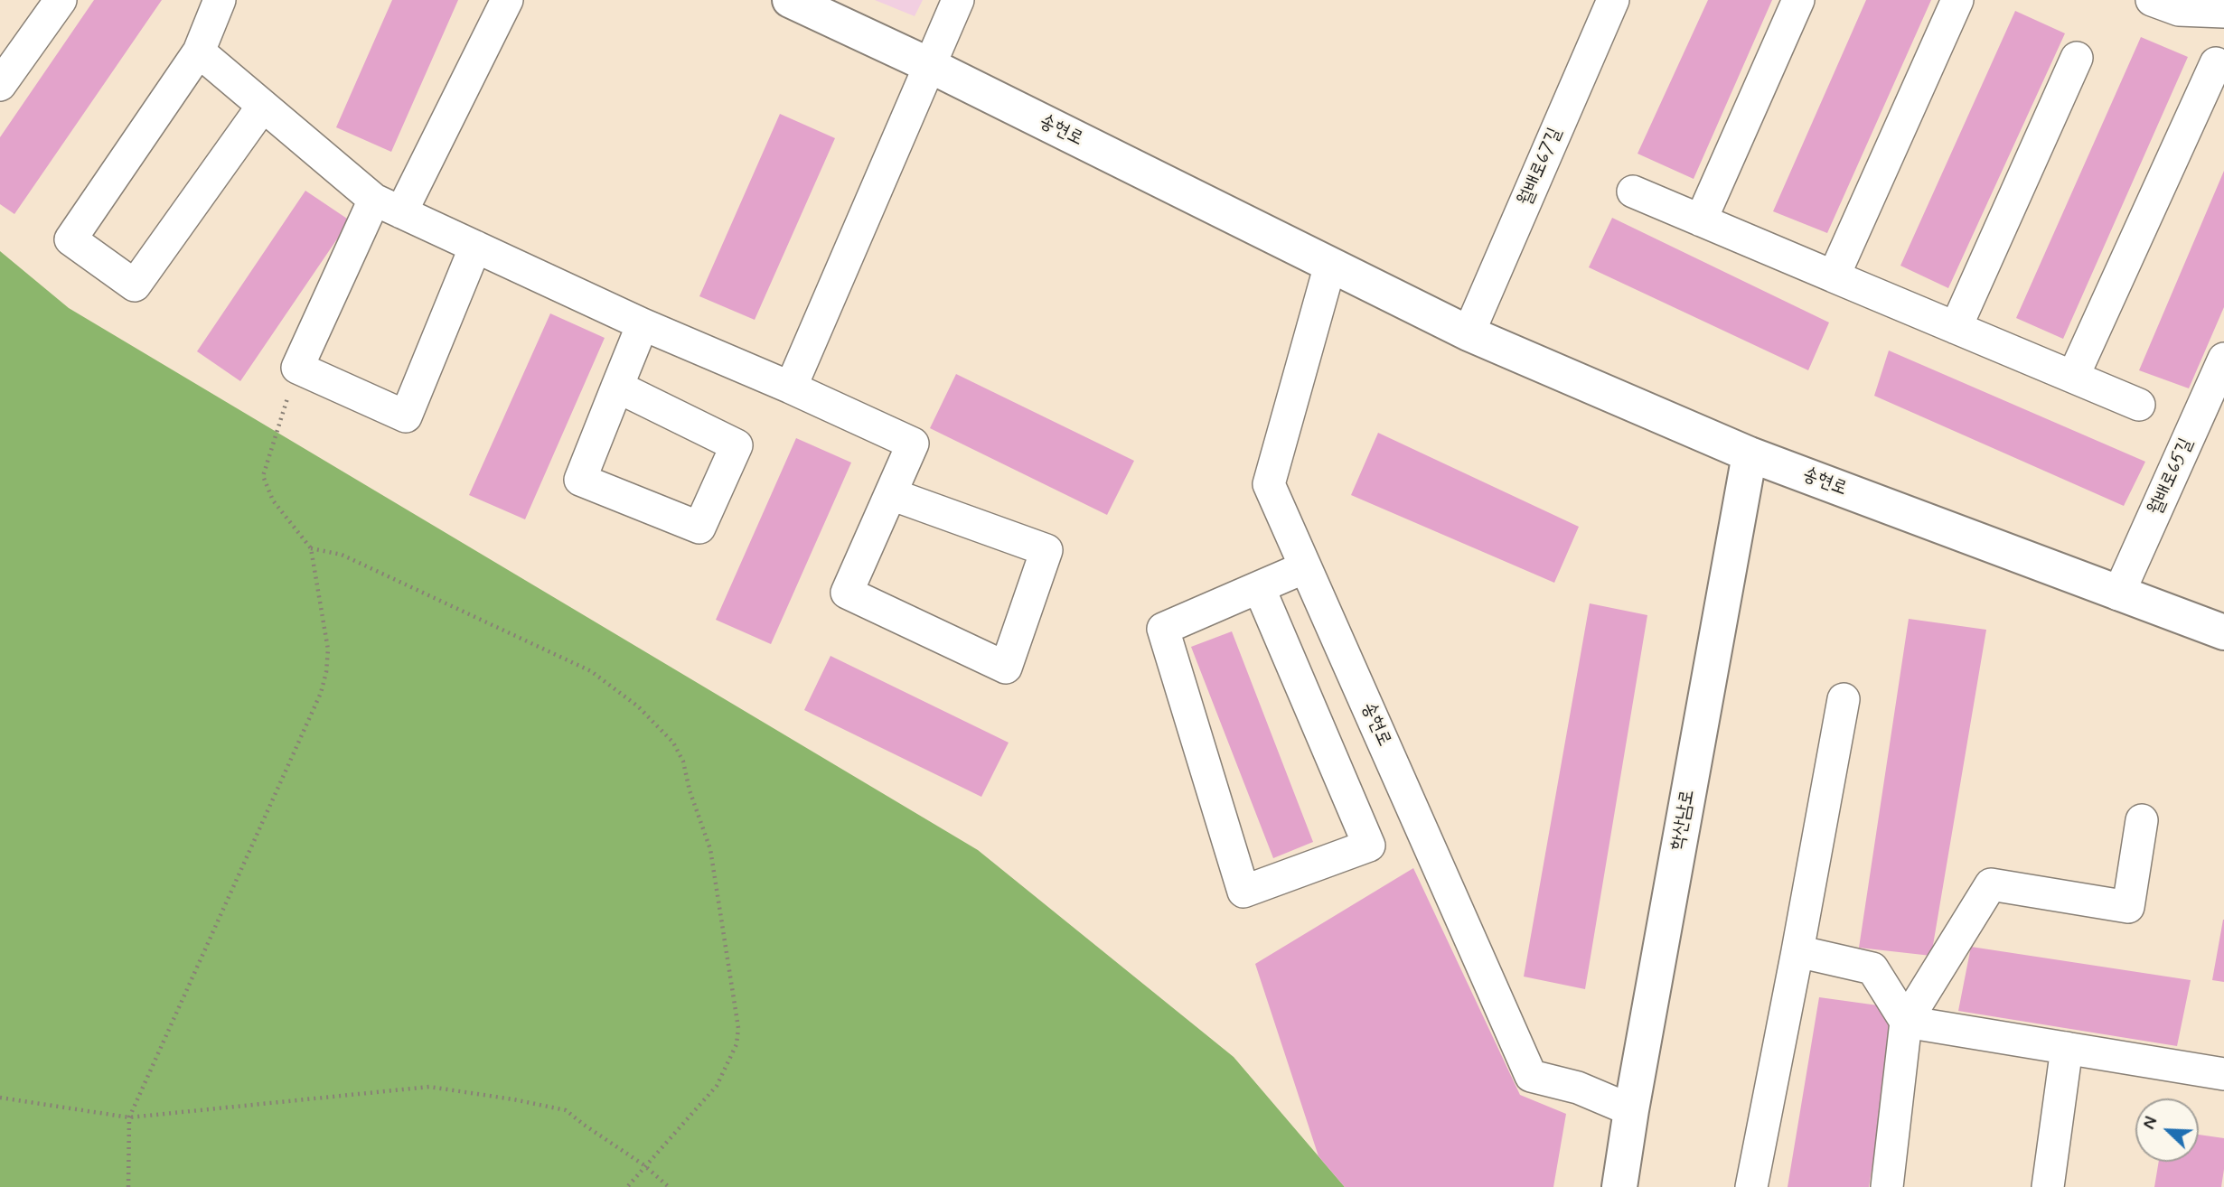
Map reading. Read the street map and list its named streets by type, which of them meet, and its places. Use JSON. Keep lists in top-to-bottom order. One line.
{"streets":{"main road":["송현로","학산남로"],"street":["월배로67길","월배로65길"]},"crossings":[["송현로","월배로67길"],["송현로","월배로65길"],["송현로","학산남로"]],"north":"top left"}
